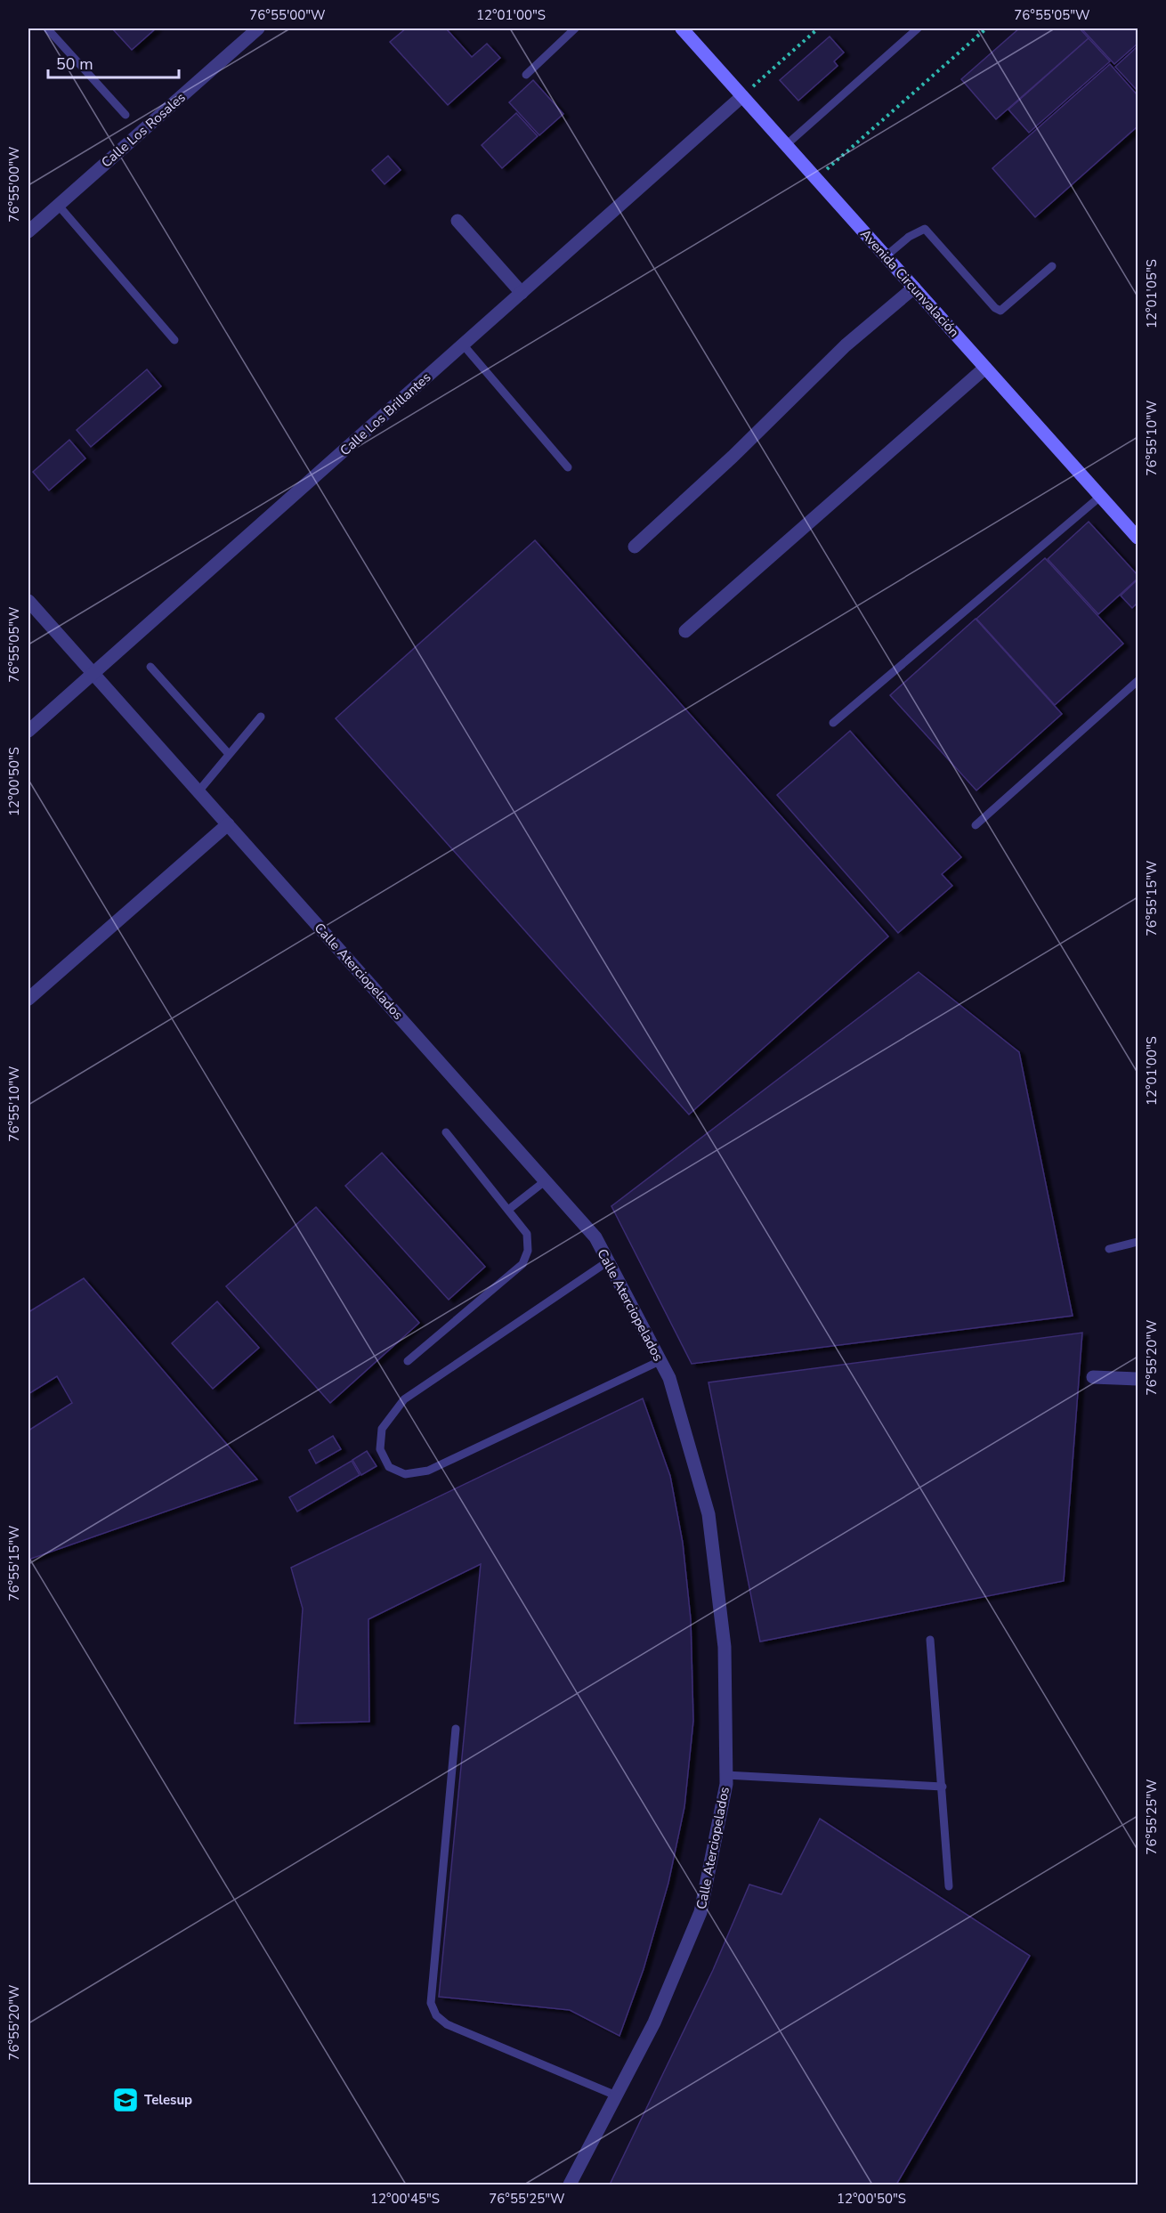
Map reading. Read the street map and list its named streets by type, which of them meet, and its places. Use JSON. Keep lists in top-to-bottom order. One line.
{"streets":{"street":["Calle Los Rosales","Avenida Circunvalación","Calle Los Brillantes","Calle Aterciopelados"]},"crossings":[["Avenida Circunvalación","Calle Los Brillantes"],["Calle Los Brillantes","Calle Aterciopelados"]],"places":{"school or university":["Telesup"]},"scale_bar":"50 m","coordinates":["76°55'00\"W","12°01'00\"S","76°55'05\"W","12°01'05\"S","76°55'10\"W","12°00'50\"S","76°55'15\"W","76°55'20\"W","76°55'25\"W","12°00'45\"S"]}
